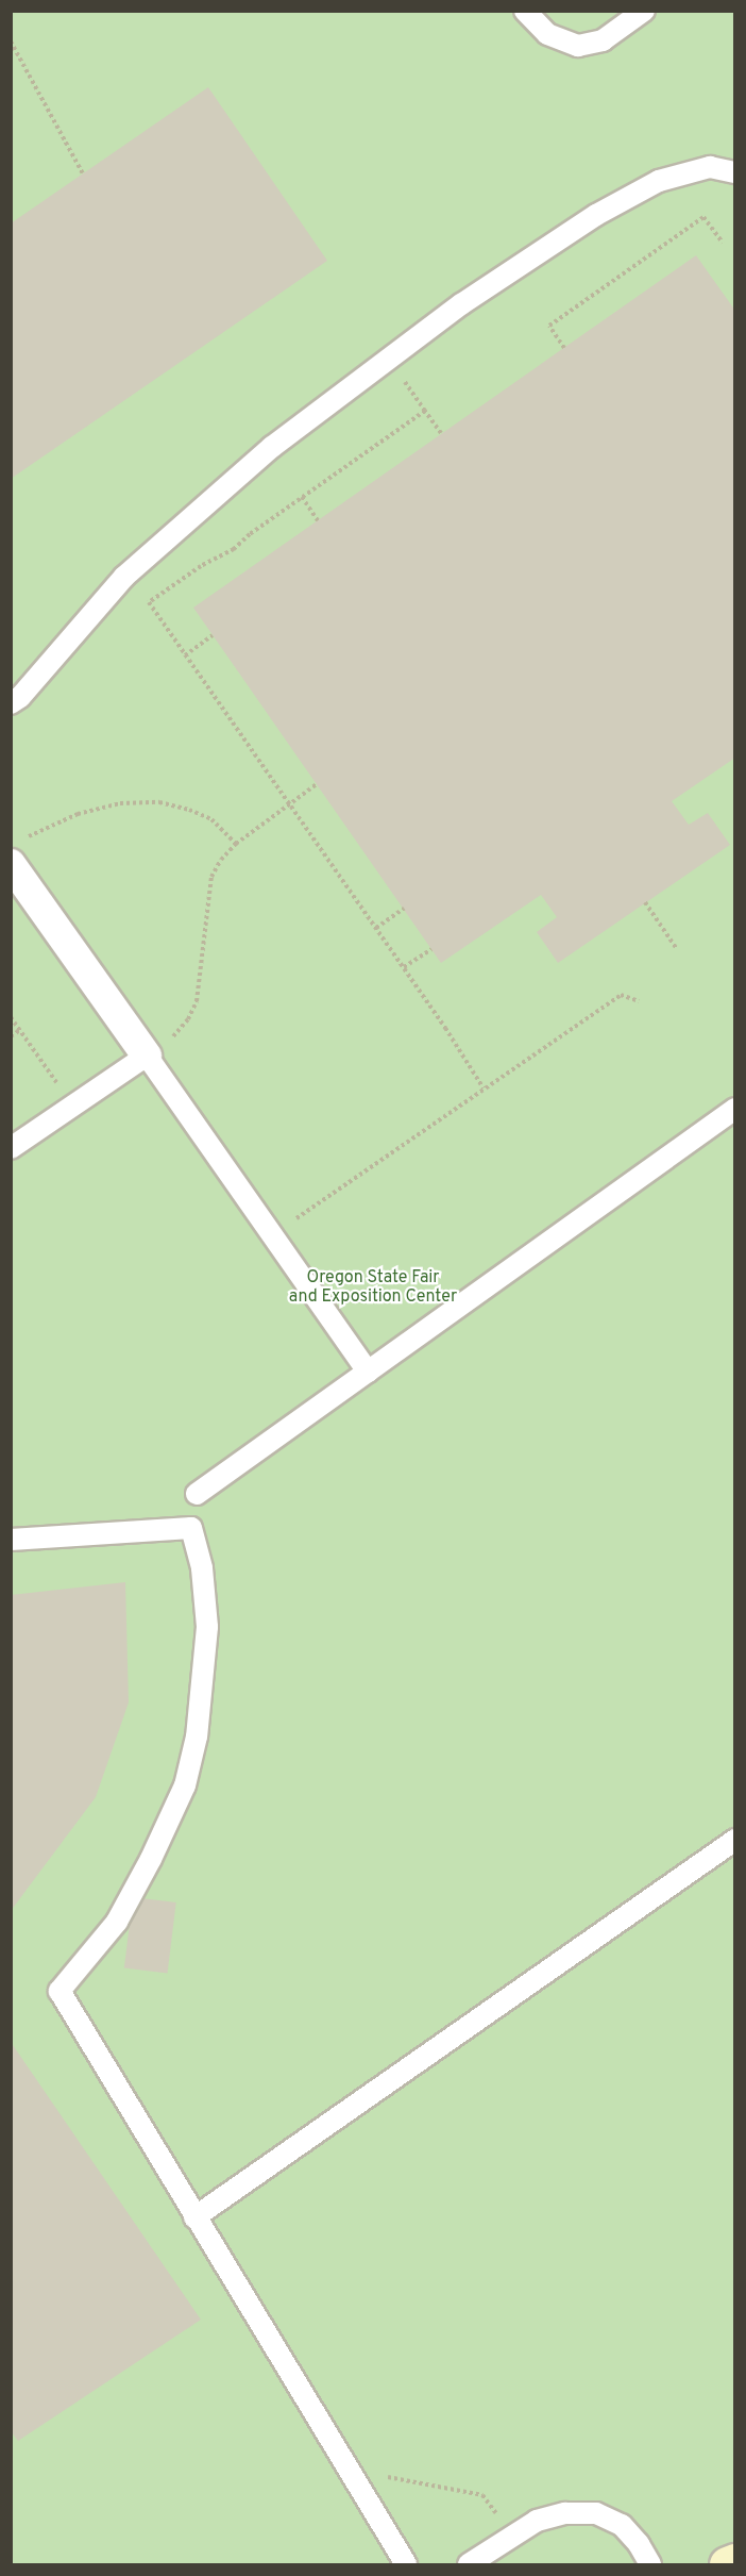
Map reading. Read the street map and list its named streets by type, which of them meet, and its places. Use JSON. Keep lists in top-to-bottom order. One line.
{"parks":["Oregon State Fair and Exposition Center"]}
